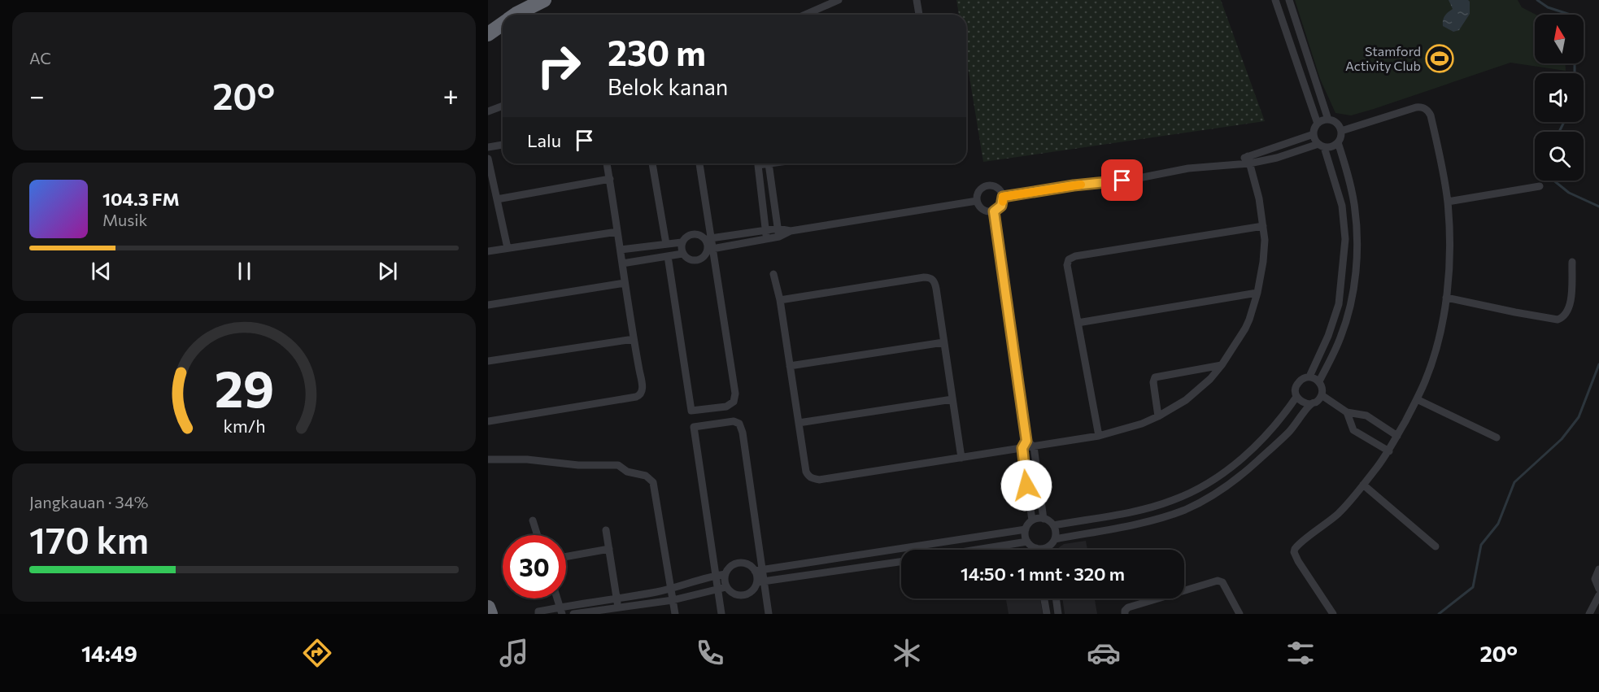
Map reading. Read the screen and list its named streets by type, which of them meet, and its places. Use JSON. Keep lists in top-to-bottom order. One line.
{"places":{"sports":["Stamford Activity Club"]},"north":"top","page":{"tile":["AC",["Jangkauan · 34%","170 km"]],"turn":["230 m","Belok kanan"],"heat":["−","20°","+"],"then":"Lalu","song":["104.3 FM","Musik"],"limit":"30","trip":"14:50 · 1 mnt · 320 m","tabs":["14:49","20°"],"gauge":["29","km/h"]}}
